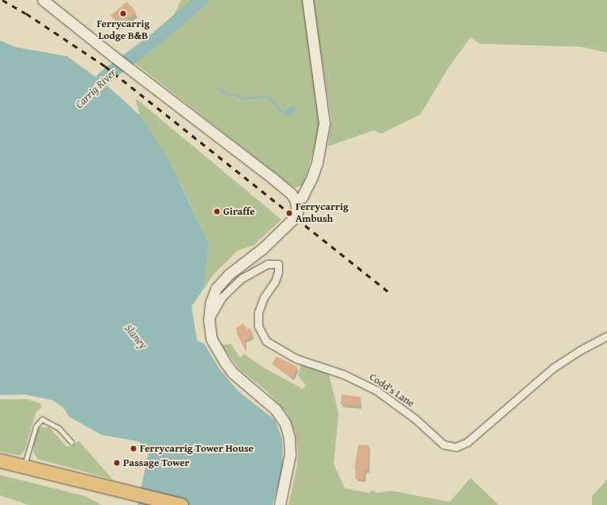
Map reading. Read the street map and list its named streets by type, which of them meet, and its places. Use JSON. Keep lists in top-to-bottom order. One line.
{"streets":{"street":["Codd's Lane"]},"water":["Carrig River","Slaney"],"places":["Ferrycarrig Lodge B&B","Giraffe","Ferrycarrig Ambush","Ferrycarrig Tower House","Passage Tower"]}
